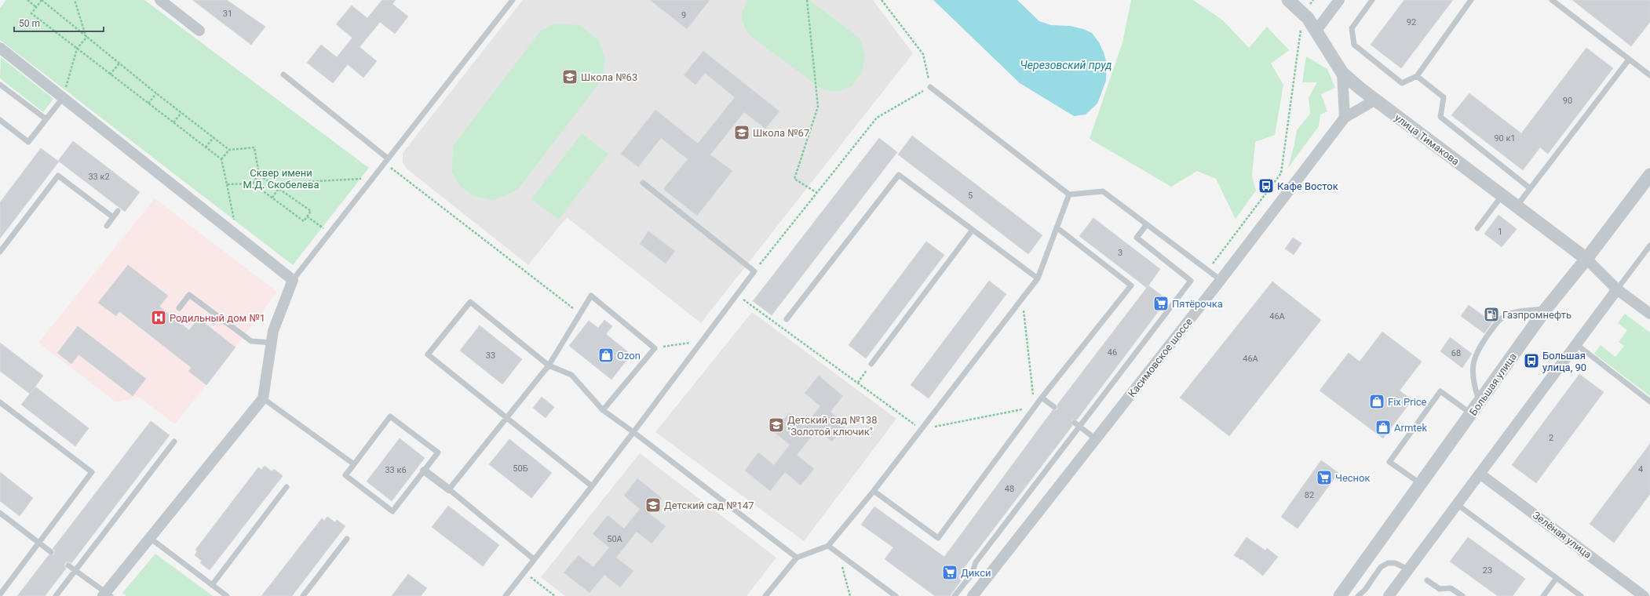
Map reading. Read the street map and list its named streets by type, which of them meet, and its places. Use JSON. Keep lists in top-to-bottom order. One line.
{"streets":{"street":["улица Тимакова","Касимовское шоссе","Большая улица","Зелёная улица"]},"crossings":[["улица Тимакова","Касимовское шоссе"],["улица Тимакова","Большая улица"]],"water":["Черезовский пруд"],"parks":["Сквер имени М.Д. Скобелева"],"places":{"school or university":["Школа №63","Школа №67","Детский сад №138 \"Золотой ключик\"","Детский сад №147"],"bus stop":["Кафе Восток","Большая улица, 90"],"supermarket":["Пятёрочка","Чеснок","Дикси"],"fuel station":["Газпромнефть"],"hospital":["Родильный дом №1"],"shop":["Ozon","Fix Price","Armtek"]},"house_numbers":["31","9","92","90","90 к1","33 к2","5","1","3","46А","46","68","33","46А","2","50Б","4","33 к6","48","82","50А","23"],"scale_bar":"50 m"}
